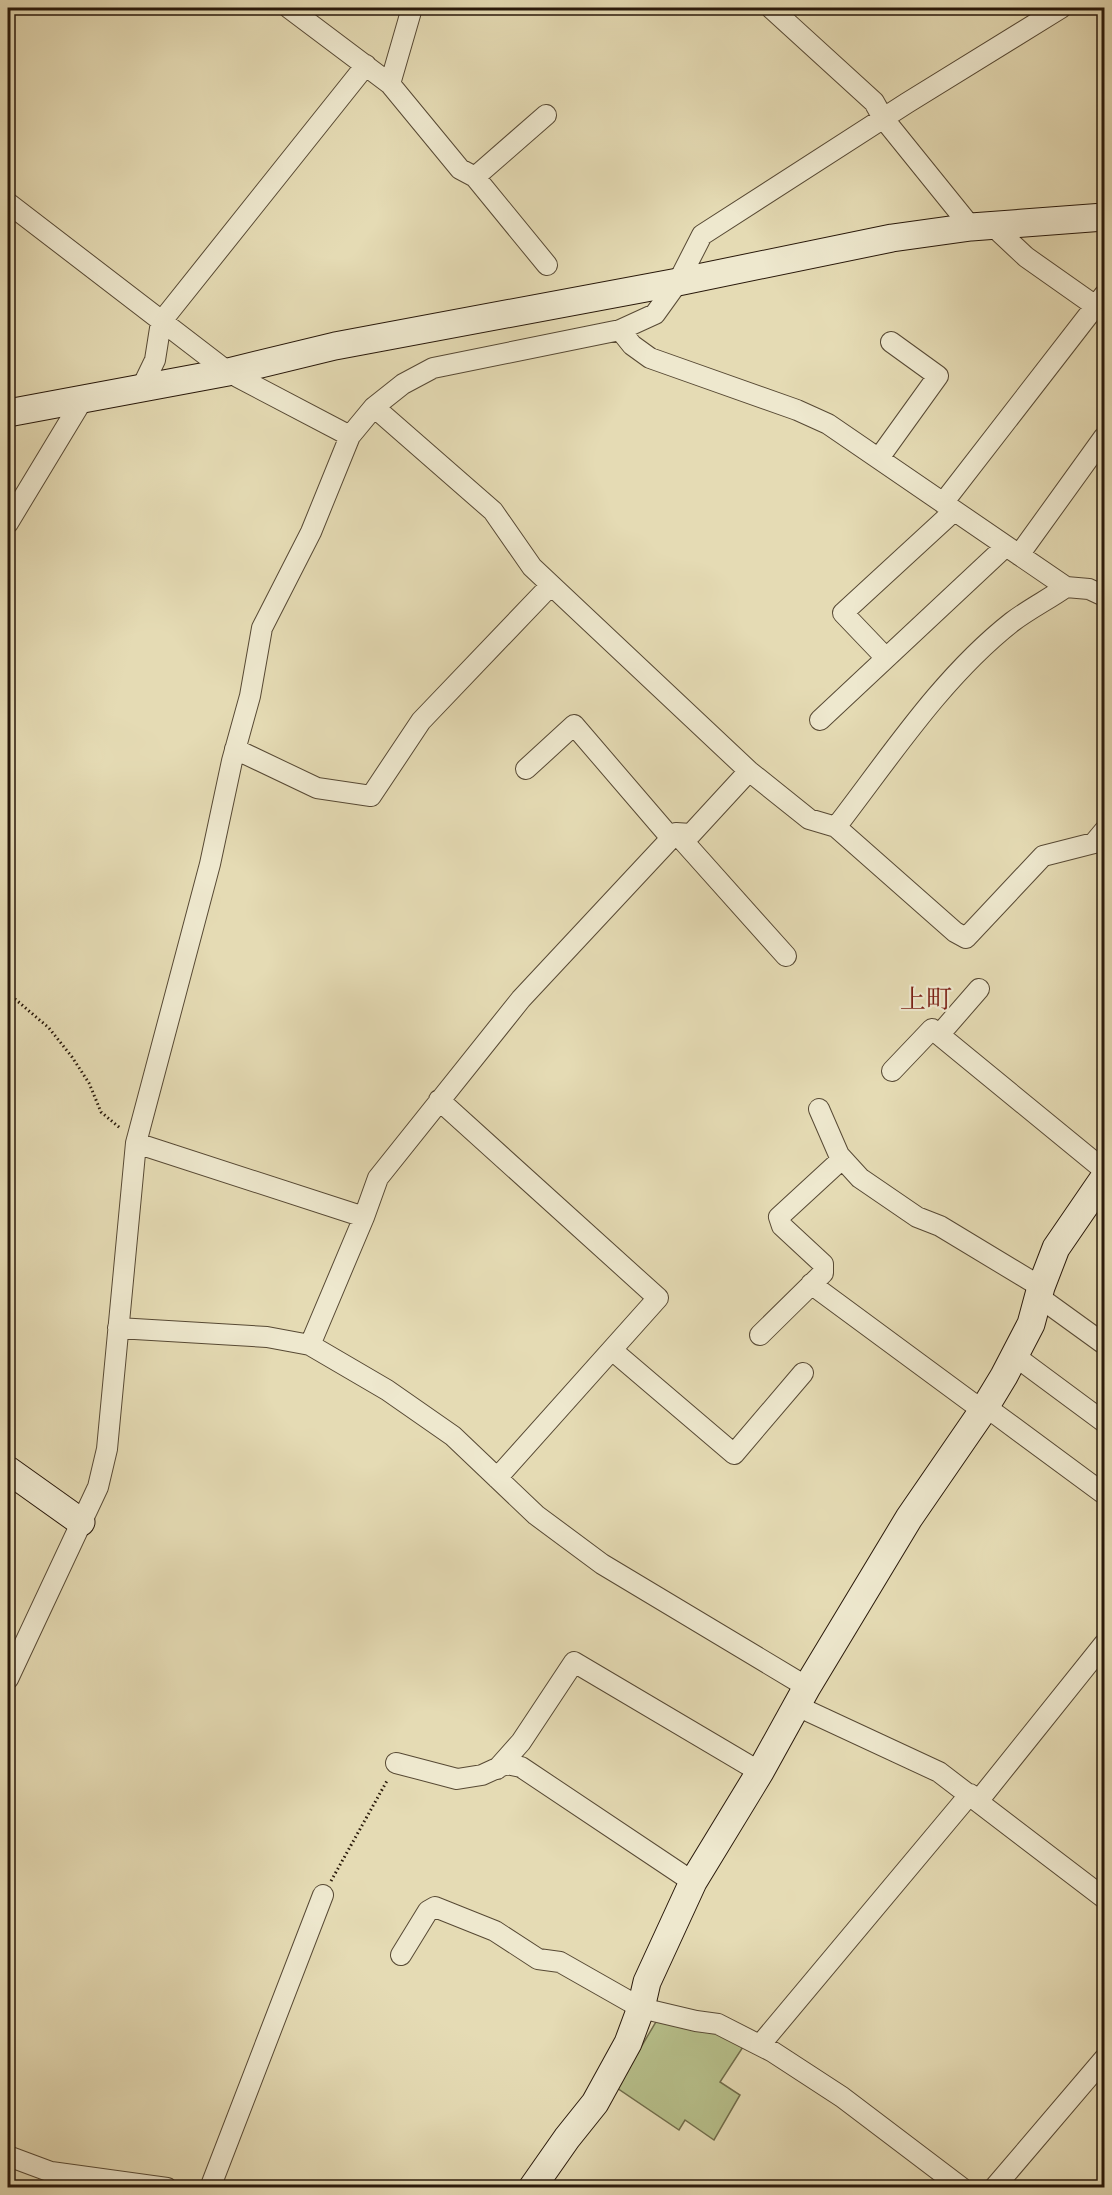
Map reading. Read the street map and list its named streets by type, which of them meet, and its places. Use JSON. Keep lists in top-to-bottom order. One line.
{"districts":["上町"]}
